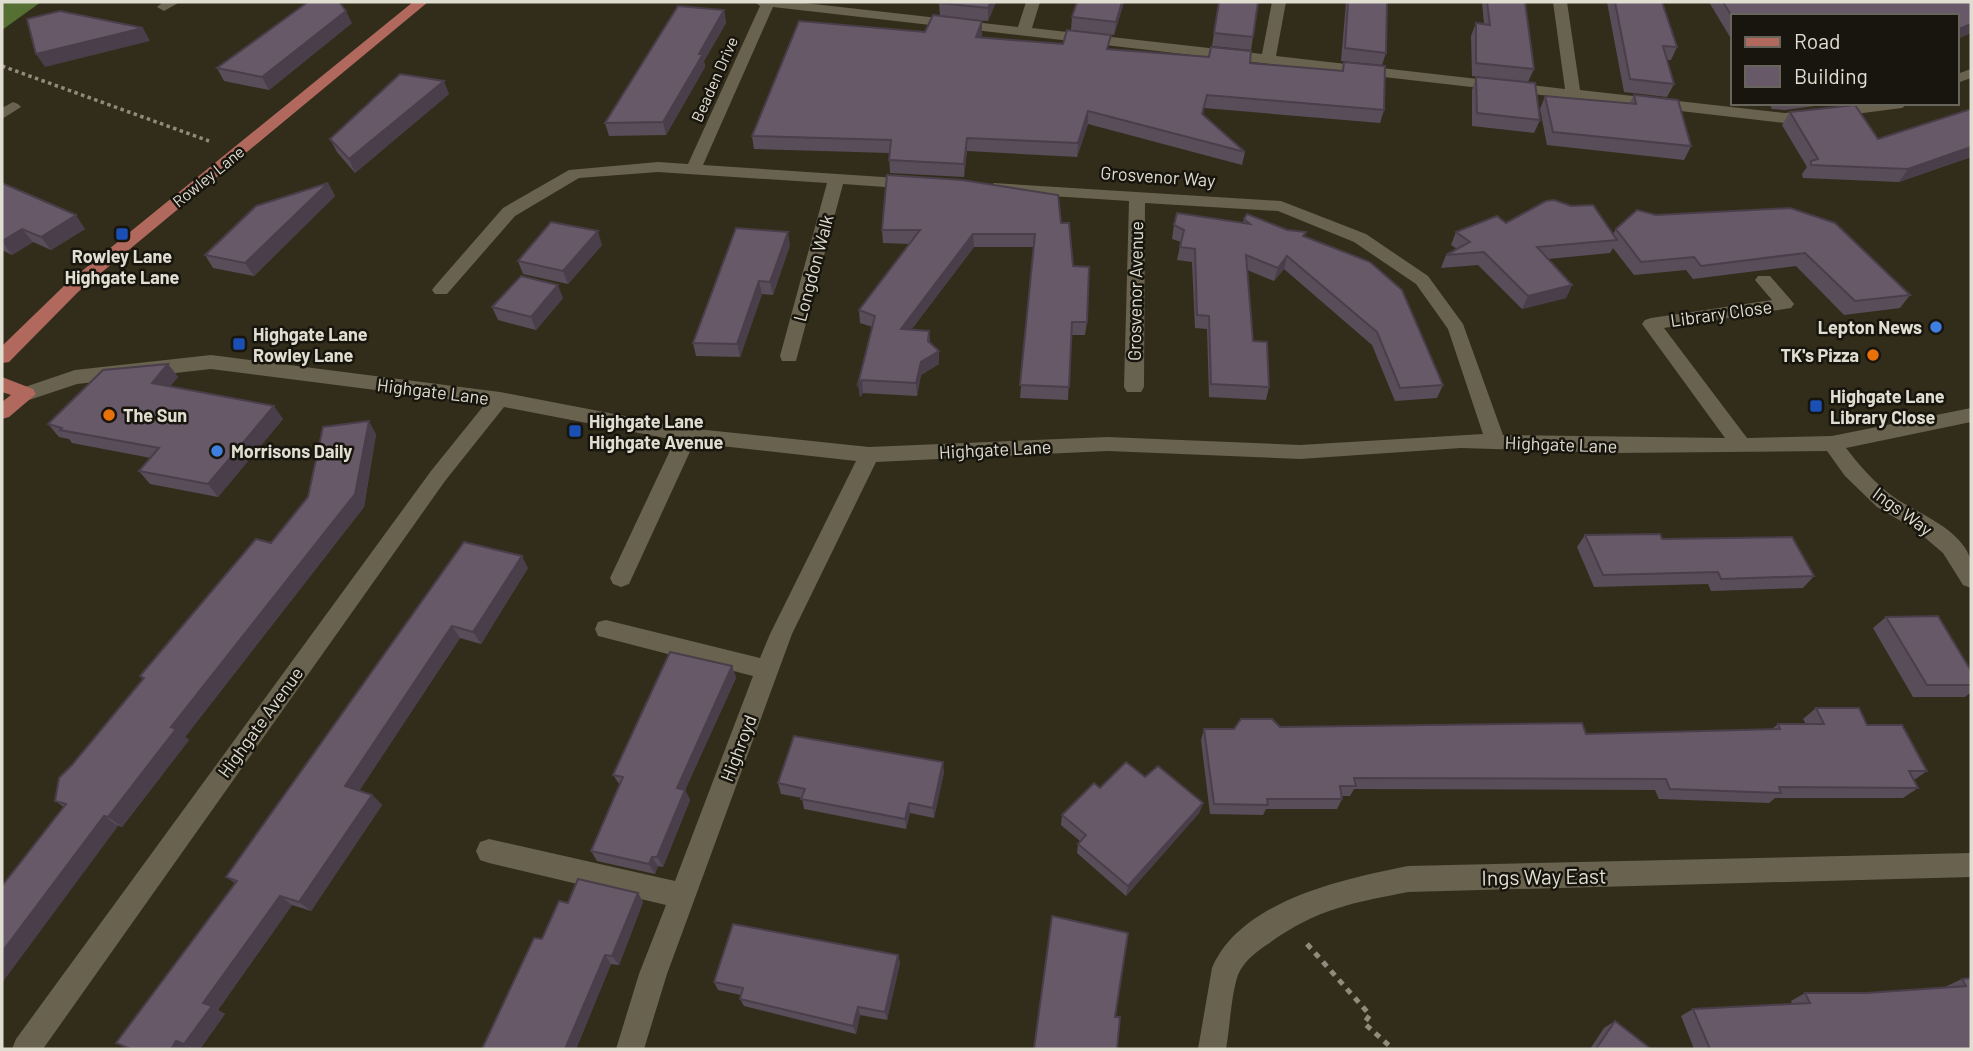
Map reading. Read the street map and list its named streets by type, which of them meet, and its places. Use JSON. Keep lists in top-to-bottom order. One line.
{"streets":{"main road":["Rowley Lane"],"street":["Beaden Drive","Grosvenor Way","Longdon Walk","Grosvenor Avenue","Library Close","Highgate Lane","Ings Way","Highgate Avenue","Highroyd","Ings Way East"]},"crossings":[["Grosvenor Way","Grosvenor Avenue"],["Grosvenor Way","Highgate Lane"],["Library Close","Highgate Lane"],["Highgate Lane","Ings Way"],["Highgate Lane","Highgate Avenue"],["Highgate Lane","Highroyd"]],"places":{"transit":["Rowley Lane Highgate Lane","Highgate Lane Rowley Lane","Highgate Lane Library Close","Highgate Lane Highgate Avenue"],"other":["Lepton News","TK's Pizza","The Sun","Morrisons Daily"]},"legend":["Road","Building"]}
